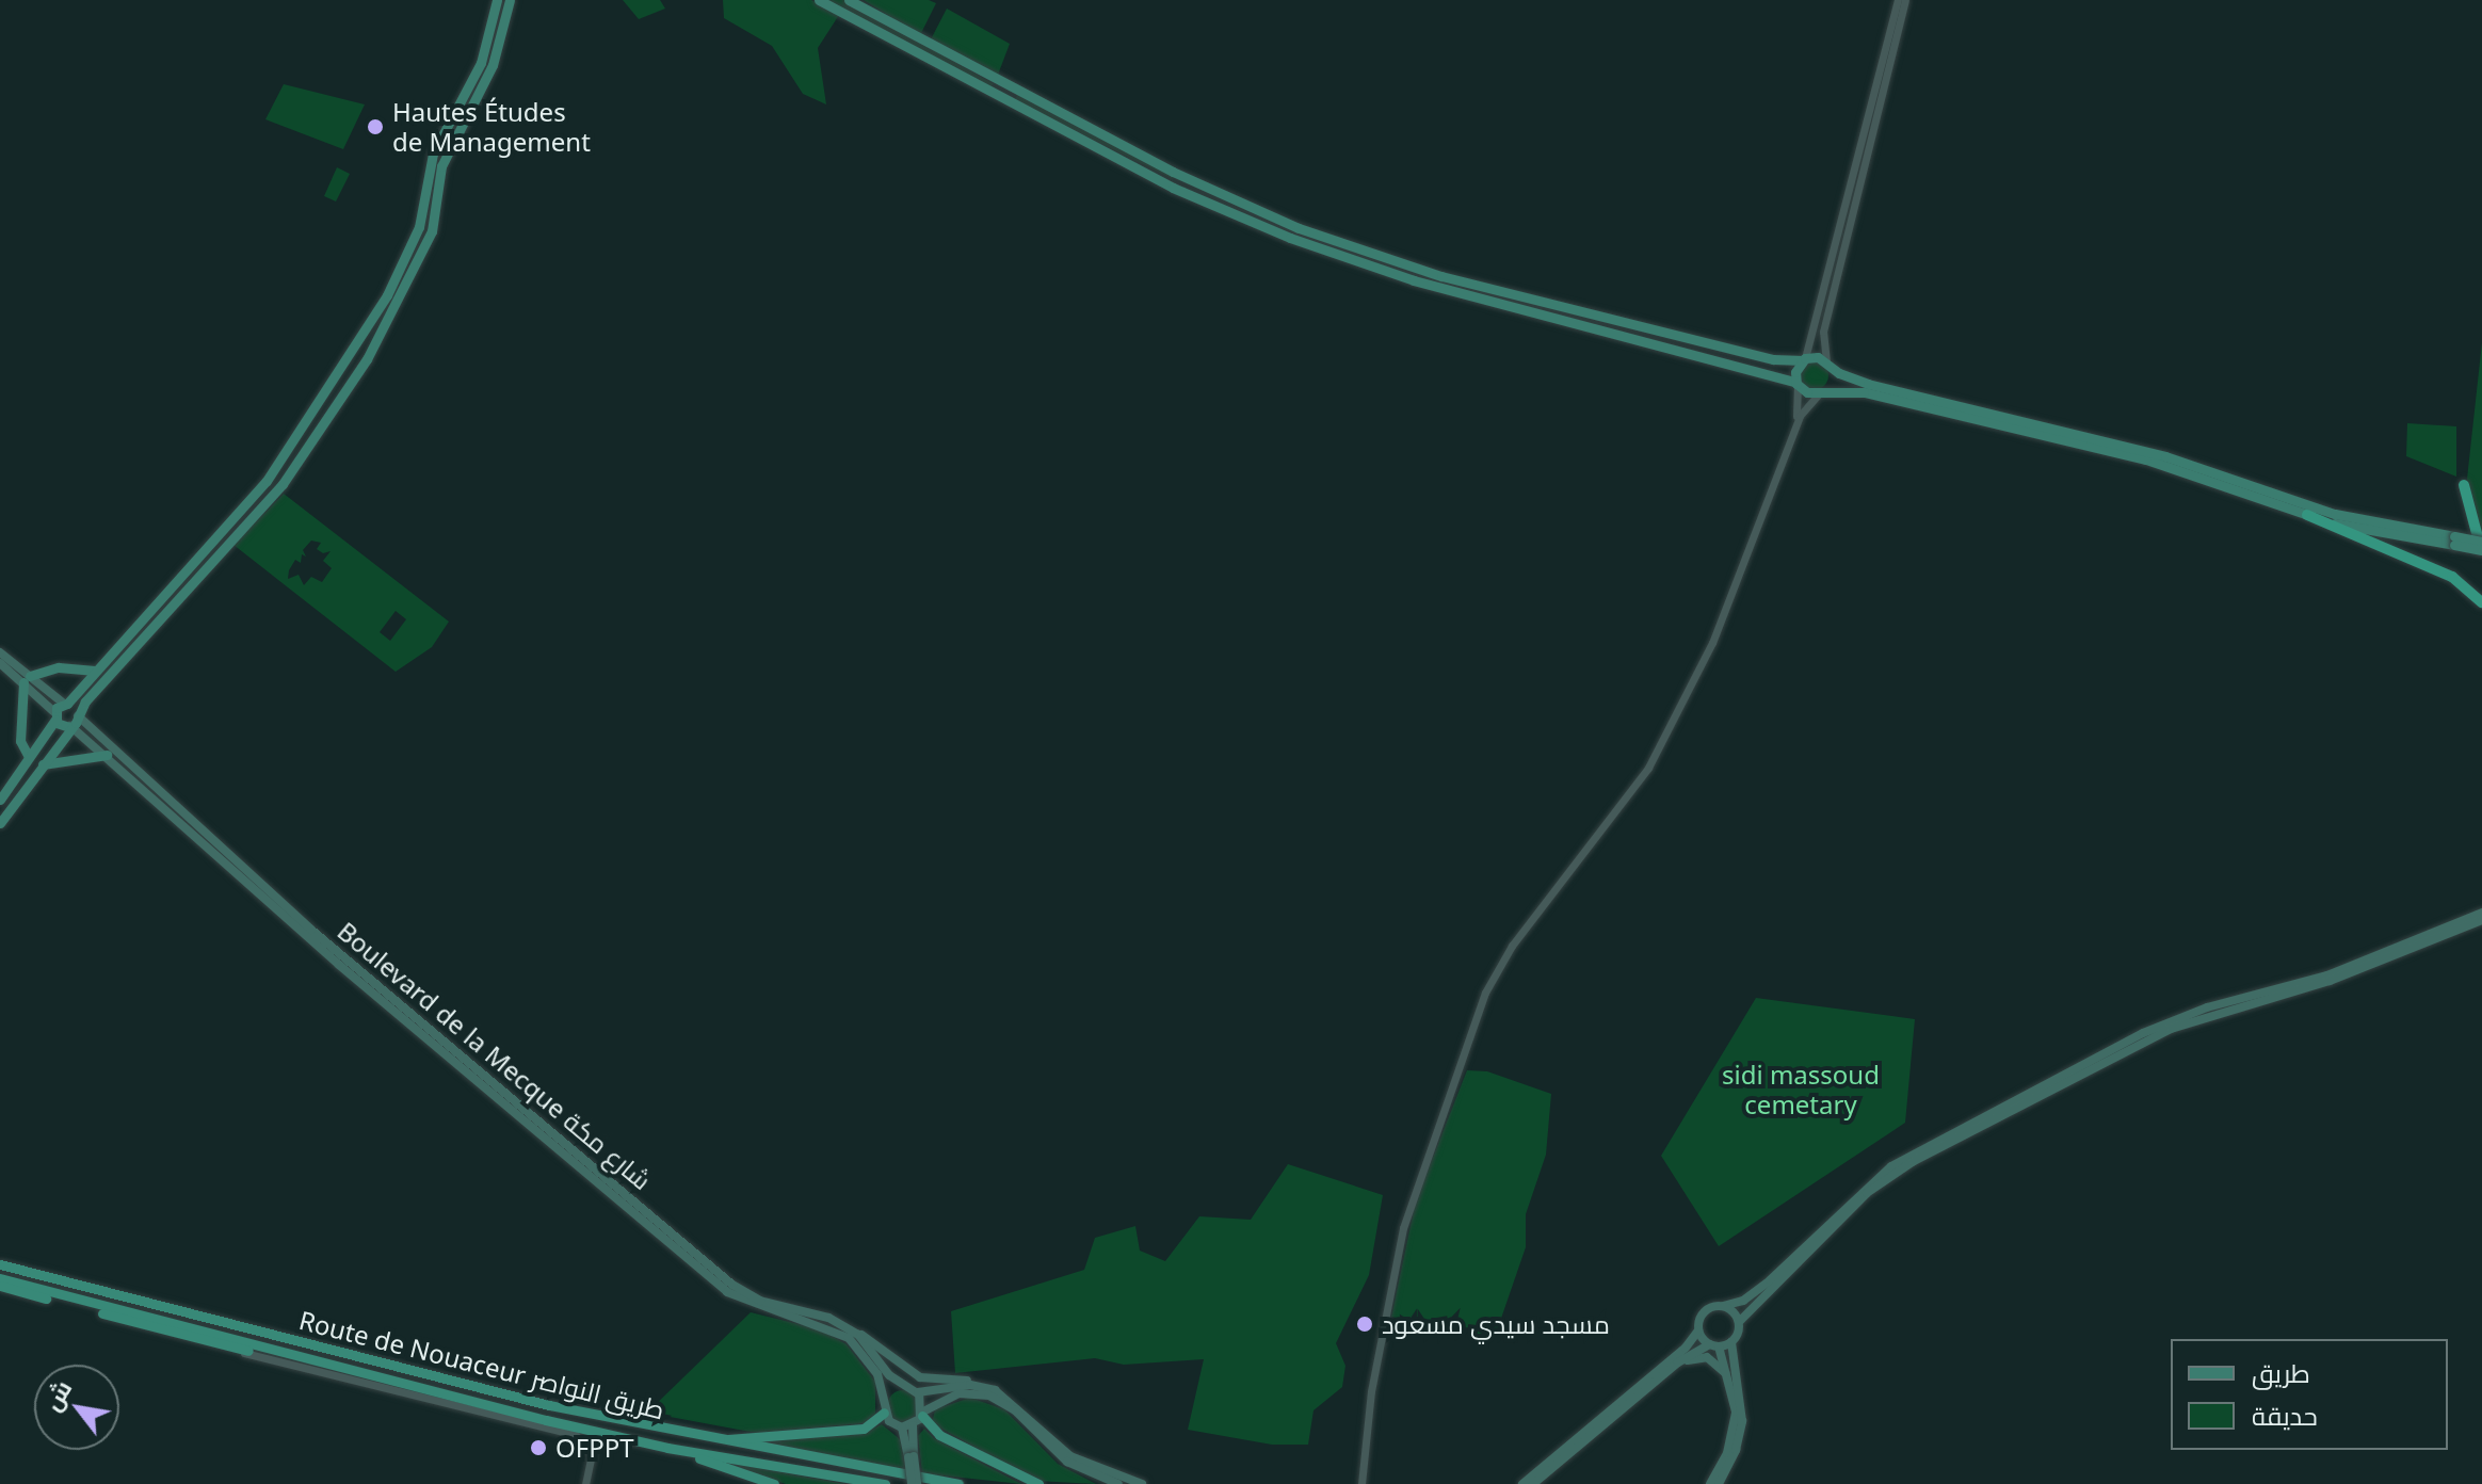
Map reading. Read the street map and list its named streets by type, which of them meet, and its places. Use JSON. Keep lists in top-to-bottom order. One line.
{"streets":{"highway":["Route de Nouaceur طريق النواصر"],"main road":["Boulevard de la Mecque شارع مكة"]},"parks":["sidi massoud cemetary"],"places":["Hautes Études de Management","مسجد سيدي مسعود","OFPPT"],"legend":["طريق","حديقة"],"north":"top left"}
